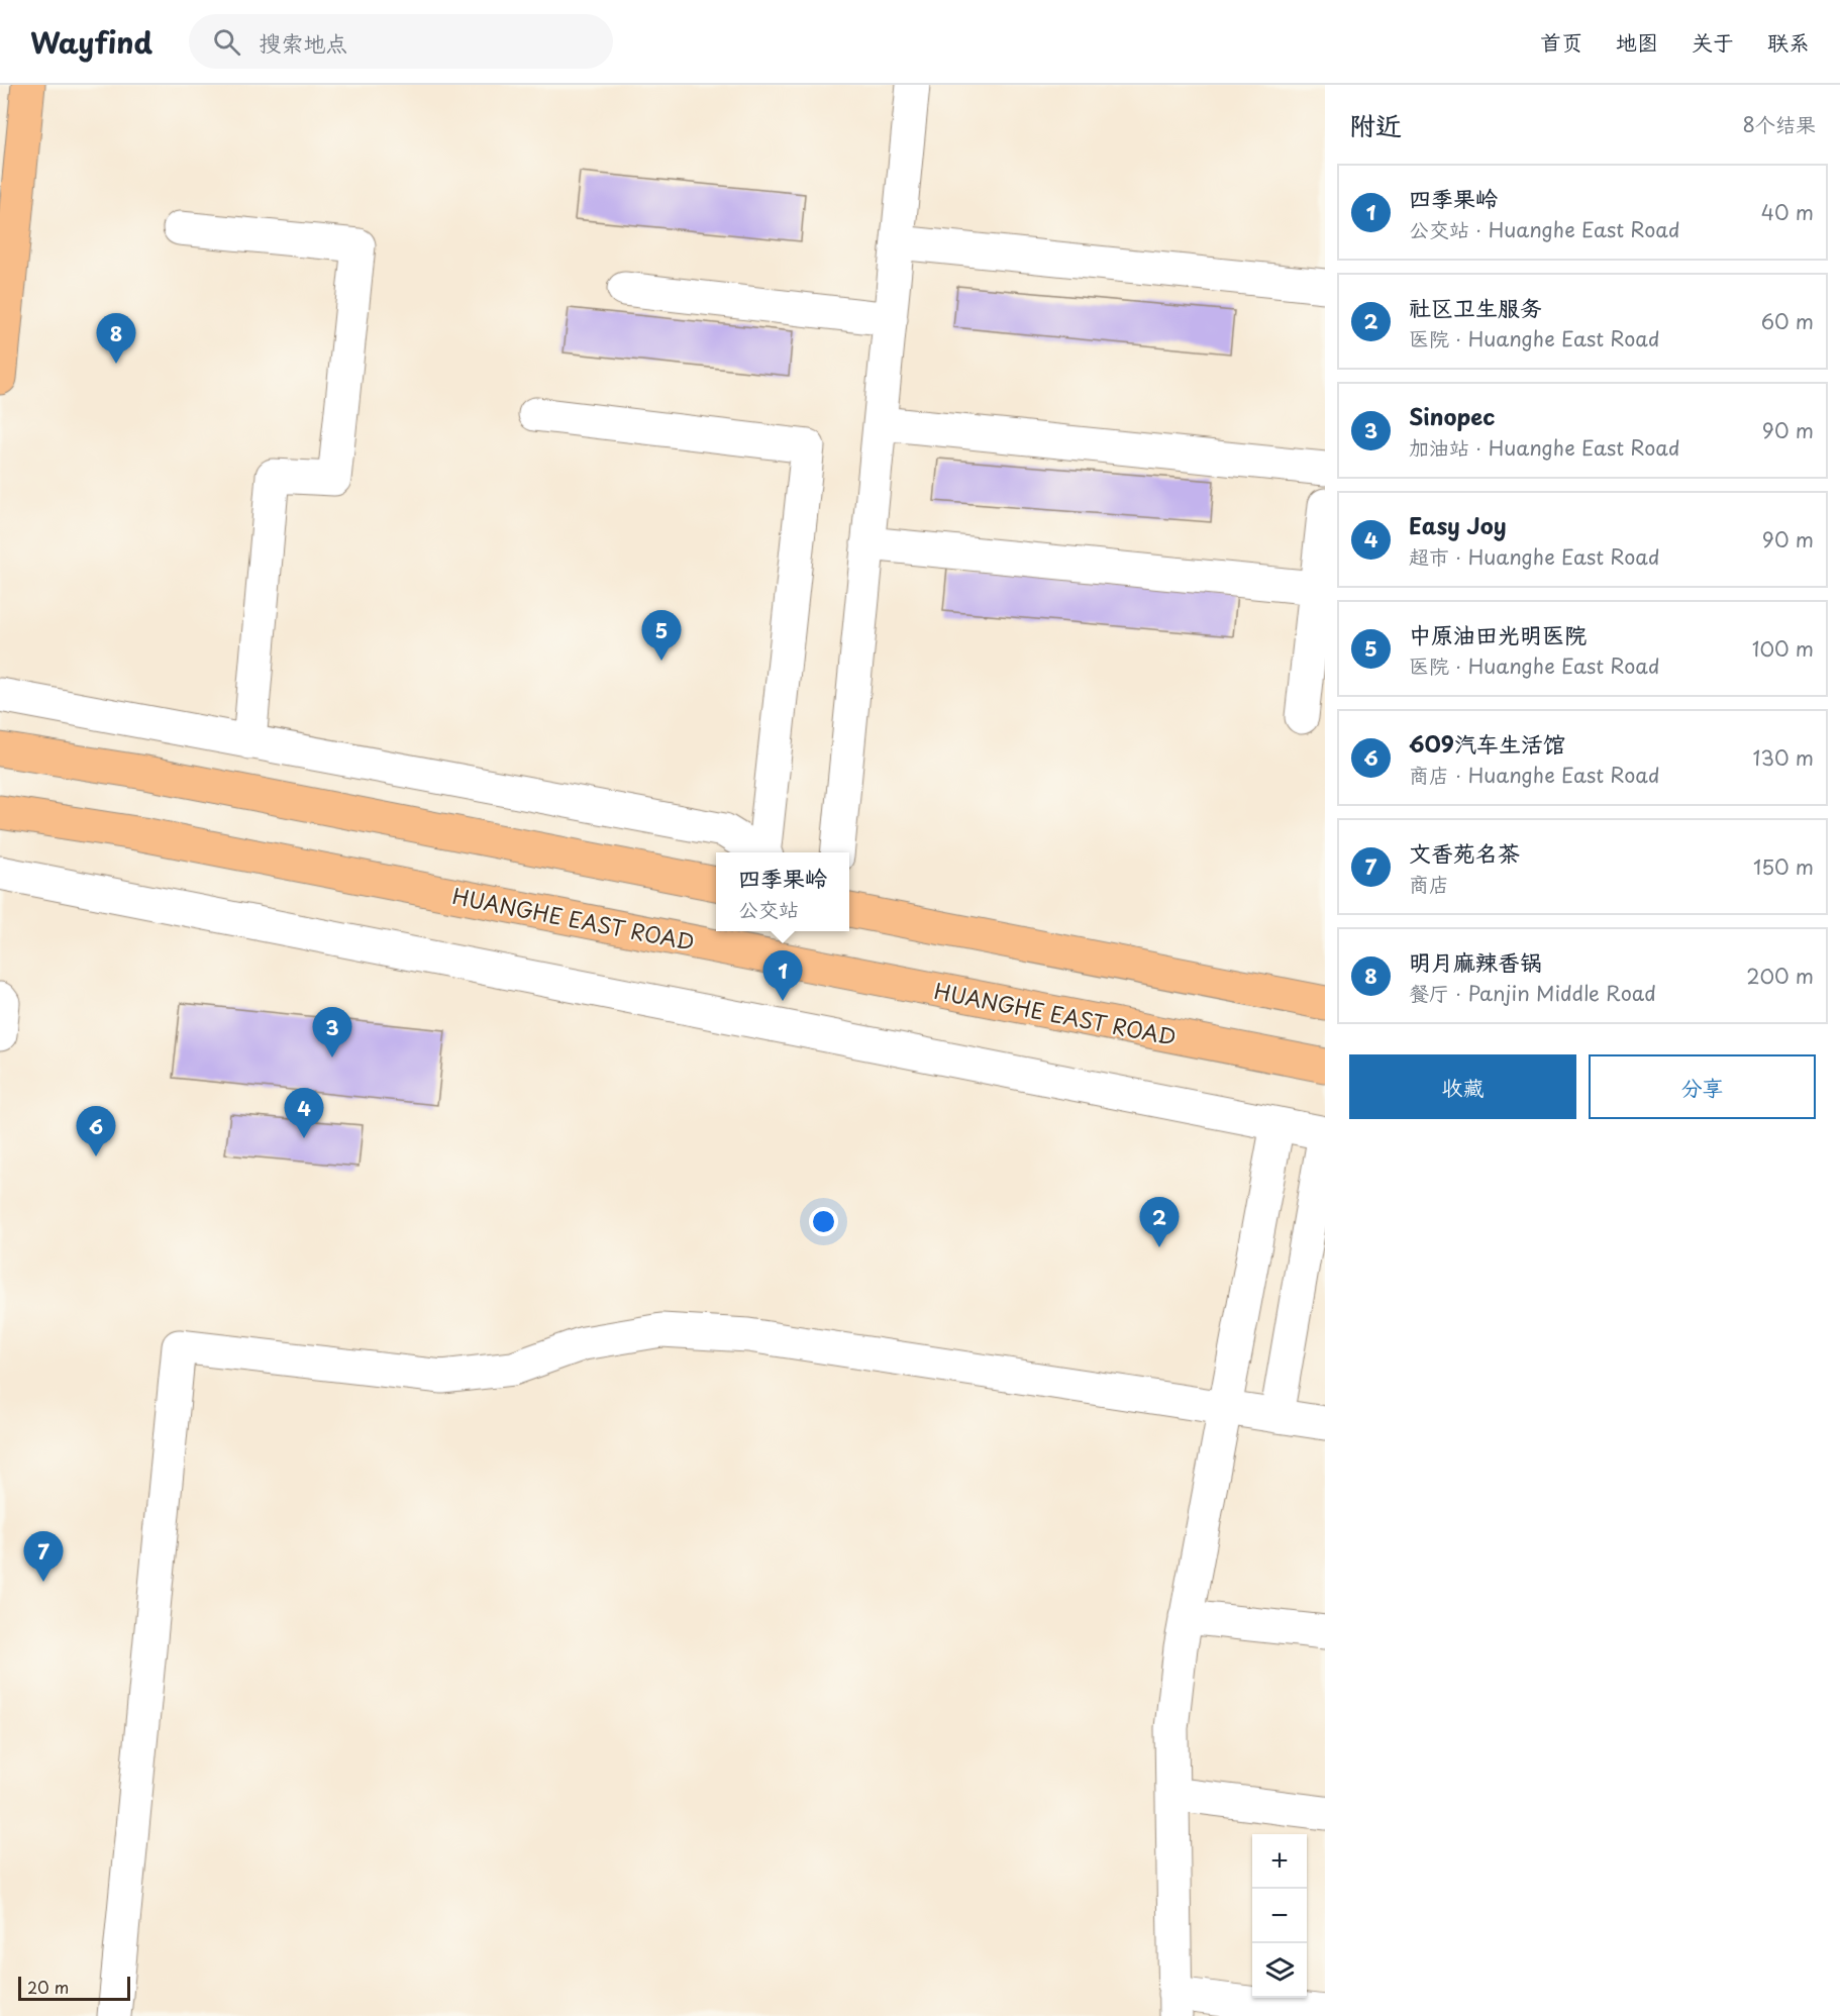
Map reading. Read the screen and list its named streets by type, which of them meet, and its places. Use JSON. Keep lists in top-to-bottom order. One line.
{"streets":{"main road":["HUANGHE EAST ROAD"]},"scale_bar":"20 m","page":{"header":"Wayfind","search":"搜索地点","nav":["首页","地图","关于","联系"],"heading":["附近","8个结果"],"list":[{"mark":"1","name":"四季果岭","note":"公交站 · Huanghe East Road","value":"40 m"},{"mark":"2","name":"社区卫生服务","note":"医院 · Huanghe East Road","value":"60 m"},{"mark":"3","name":"Sinopec","note":"加油站 · Huanghe East Road","value":"90 m"},{"mark":"4","name":"Easy Joy","note":"超市 · Huanghe East Road","value":"90 m"},{"mark":"5","name":"中原油田光明医院","note":"医院 · Huanghe East Road","value":"100 m"},{"mark":"6","name":"609汽车生活馆","note":"商店 · Huanghe East Road","value":"130 m"},{"mark":"7","name":"文香苑名茶","note":"商店","value":"150 m"},{"mark":"8","name":"明月麻辣香锅","note":"餐厅 · Panjin Middle Road","value":"200 m"}],"pins":["8","5","1","3","4","6","2","7"],"popup":["四季果岭","公交站"],"buttons":["收藏","分享"],"map_buttons":["+","−"],"scale":"20 m"}}
